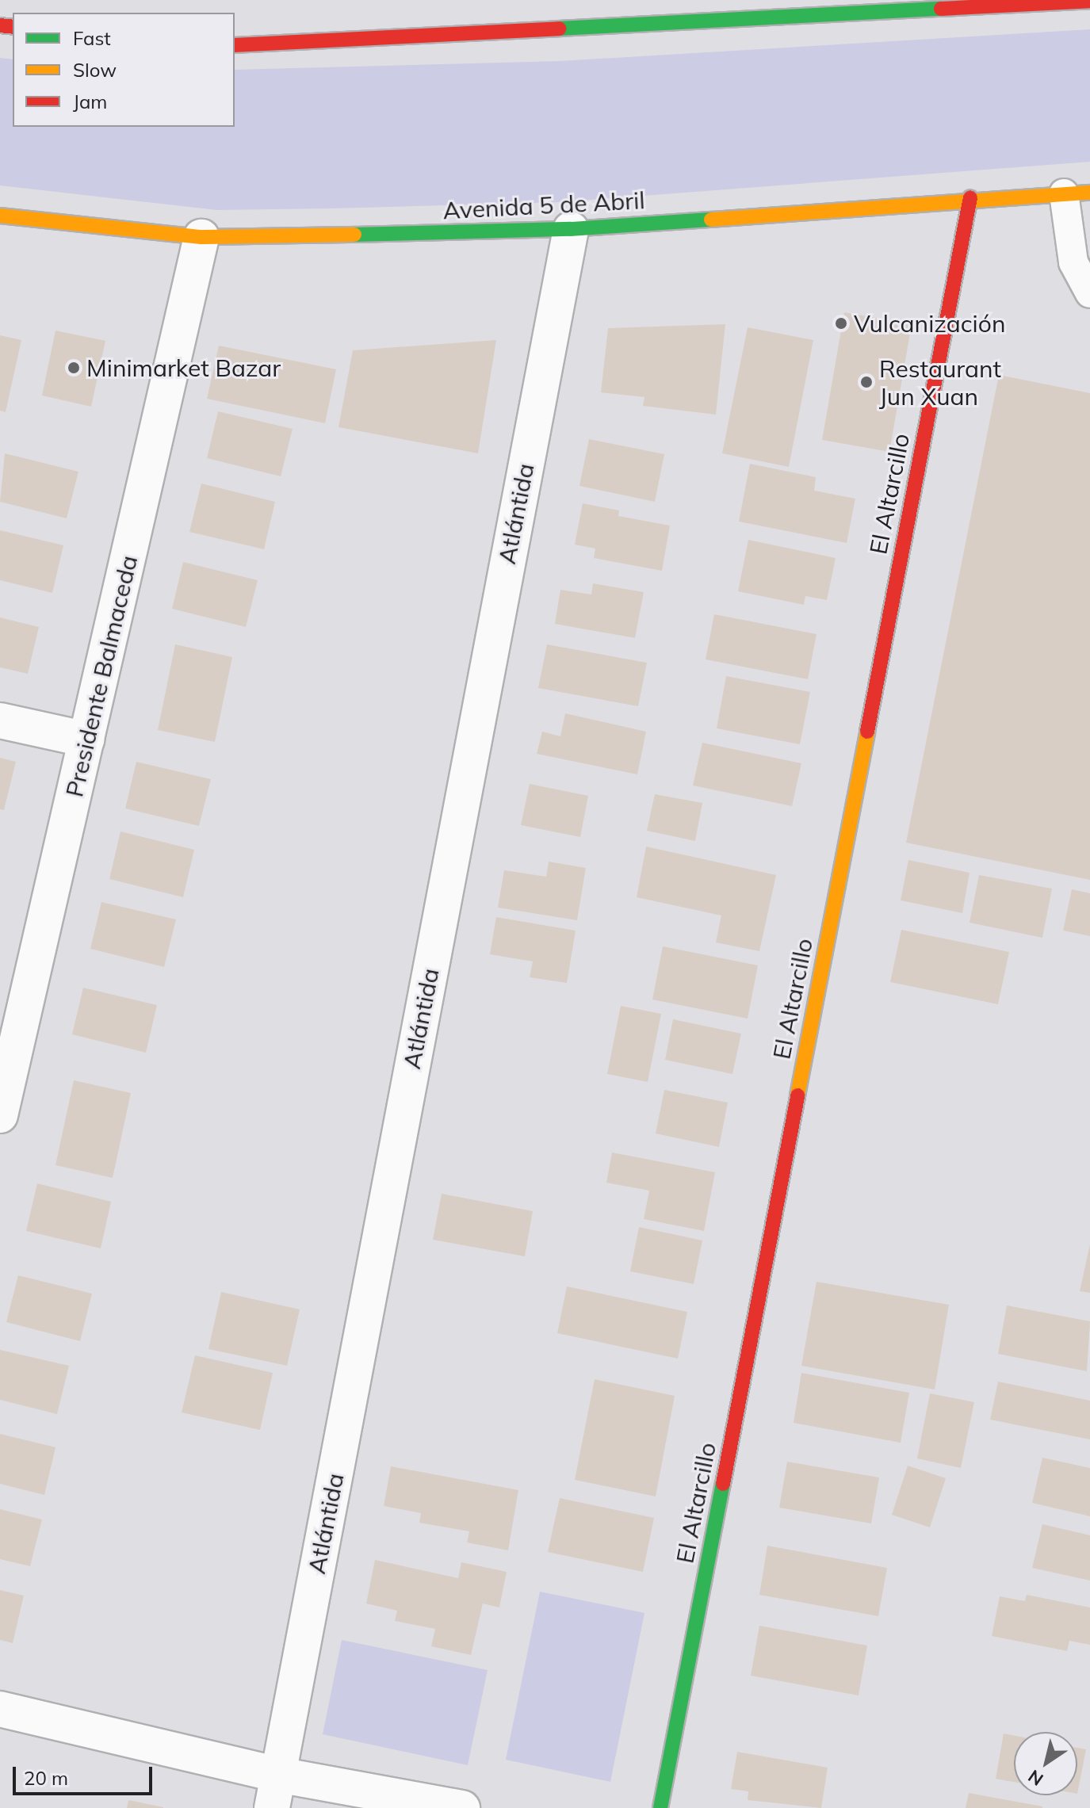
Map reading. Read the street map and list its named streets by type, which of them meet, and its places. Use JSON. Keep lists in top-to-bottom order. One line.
{"streets":{"main road":["Avenida 5 de Abril","El Altarcillo"],"street":["Atlántida","Presidente Balmaceda"]},"crossings":[["Avenida 5 de Abril","El Altarcillo"],["Avenida 5 de Abril","Atlántida"],["Avenida 5 de Abril","Presidente Balmaceda"]],"places":["Vulcanización","Minimarket Bazar","Restaurant Jun Xuan"],"legend":["Fast","Slow","Jam"],"scale_bar":"20 m","north":"bottom left"}
